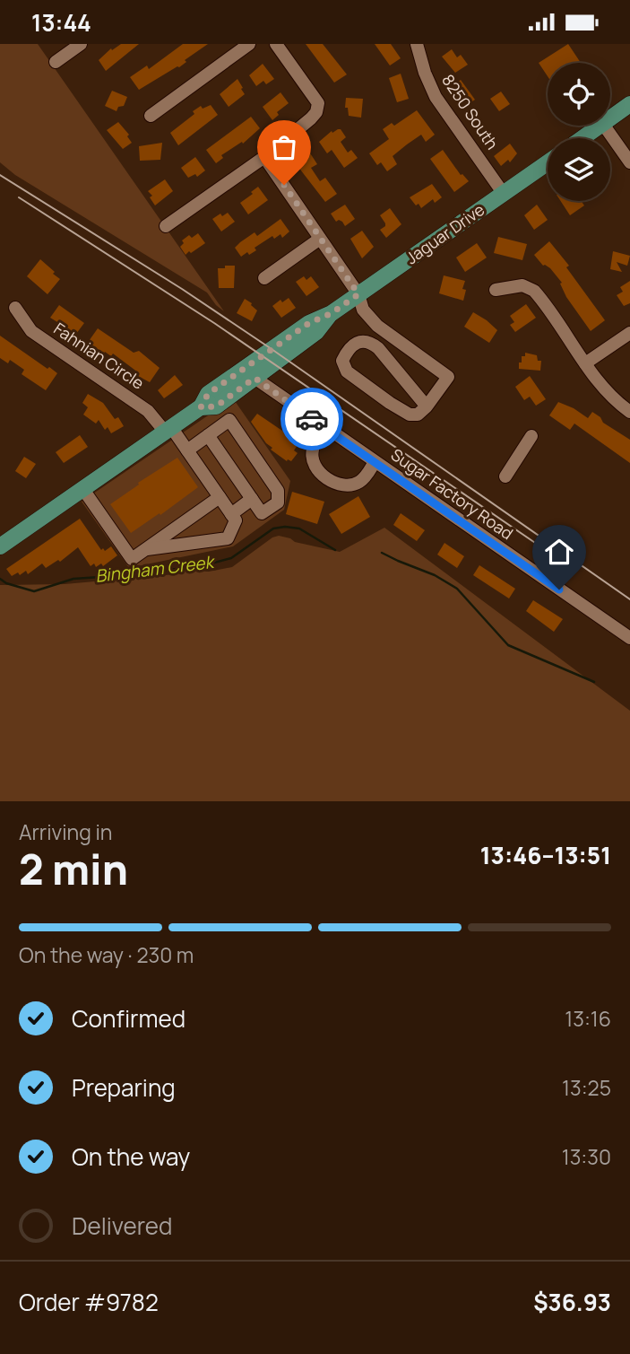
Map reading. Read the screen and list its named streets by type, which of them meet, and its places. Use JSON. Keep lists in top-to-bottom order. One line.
{"streets":{"main road":["Jaguar Drive"],"street":["8250 South","Fahnian Circle","Sugar Factory Road"]},"crossings":[["8250 South","Jaguar Drive"],["Jaguar Drive","Fahnian Circle"],["Jaguar Drive","Sugar Factory Road"]],"water":["Bingham Creek"],"page":{"status":"13:44","heading":["2 min","Arriving in","13:46–13:51"],"panel":["Order #9782","$36.93"],"bar":"On the way · 230 m","list":[["Confirmed","13:16"],["Preparing","13:25"],["On the way","13:30"],"Delivered"]}}
